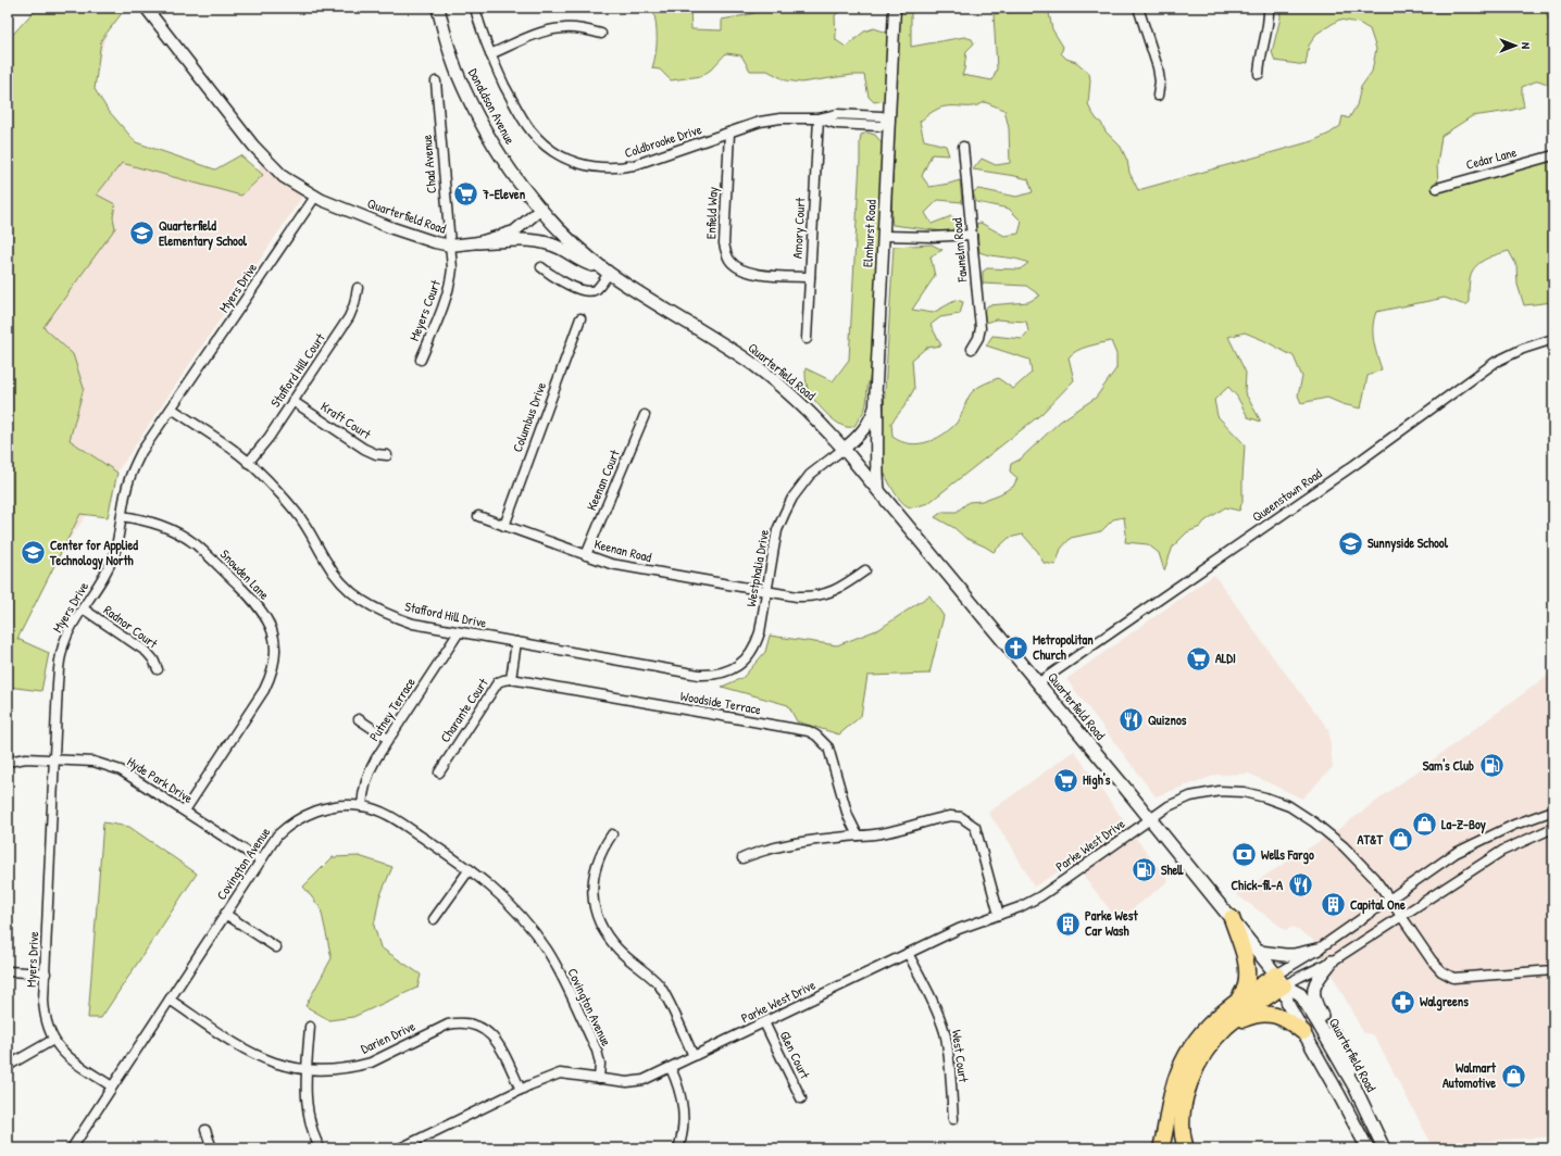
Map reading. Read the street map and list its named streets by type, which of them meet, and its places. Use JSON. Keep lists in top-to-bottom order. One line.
{"streets":{"main road":["Donaldson Avenue","Quarterfield Road"],"street":["Coldbrooke Drive","Cedar Lane","Chad Avenue","Enfield Way","Amory Court","Elmhurst Road","Fawnelm Road","Myers Drive","Meyers Court","Stafford Hill Court","Columbus Drive","Kraft Court","Keenan Court","Queenstown Road","Keenan Road","Westphalia Drive","Snowden Lane","Stafford Hill Drive","Radnor Court","Woodside Terrace","Putney Terrace","Charante Court","Hyde Park Drive","Parke West Drive","Covington Avenue","Darien Drive","Glen Court","West Court"]},"crossings":[["Donaldson Avenue","Quarterfield Road"],["Coldbrooke Drive","Enfield Way"],["Coldbrooke Drive","Amory Court"],["Coldbrooke Drive","Elmhurst Road"],["Chad Avenue","Quarterfield Road"],["Chad Avenue","Meyers Court"],["Enfield Way","Amory Court"],["Quarterfield Road","Elmhurst Road"],["Quarterfield Road","Myers Drive"],["Quarterfield Road","Meyers Court"],["Quarterfield Road","Queenstown Road"],["Quarterfield Road","Westphalia Drive"],["Quarterfield Road","Parke West Drive"],["Elmhurst Road","Westphalia Drive"],["Myers Drive","Snowden Lane"],["Myers Drive","Stafford Hill Drive"],["Myers Drive","Radnor Court"],["Myers Drive","Hyde Park Drive"],["Myers Drive","Covington Avenue"],["Stafford Hill Court","Kraft Court"],["Stafford Hill Court","Stafford Hill Drive"],["Columbus Drive","Keenan Road"],["Keenan Court","Keenan Road"],["Keenan Road","Westphalia Drive"],["Westphalia Drive","Stafford Hill Drive"],["Snowden Lane","Hyde Park Drive"],["Stafford Hill Drive","Putney Terrace"],["Woodside Terrace","Charante Court"],["Putney Terrace","Covington Avenue"],["Hyde Park Drive","Covington Avenue"],["Parke West Drive","Covington Avenue"],["Parke West Drive","Darien Drive"],["Parke West Drive","Glen Court"],["Parke West Drive","West Court"],["Covington Avenue","Darien Drive"]],"places":{"supermarket":["7-Eleven","ALDI","High's"],"school or university":["Quarterfield Elementary School","Sunnyside School","Center for Applied Technology North"],"church":["Metropolitan Church"],"restaurant":["Quiznos","Chick-fil-A"],"fuel station":["Sam's Club","Shell"],"shop":["La-Z-Boy","AT&T","Walmart Automotive"],"bank":["Wells Fargo"],"building":["Capital One","Parke West Car Wash"],"pharmacy":["Walgreens"]},"north":"right"}
